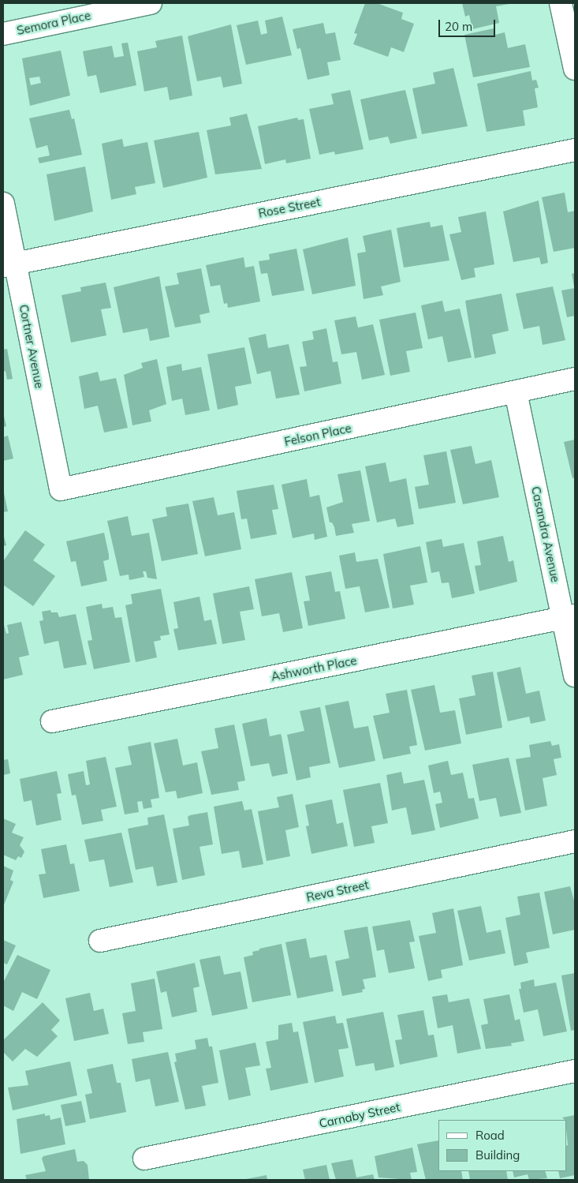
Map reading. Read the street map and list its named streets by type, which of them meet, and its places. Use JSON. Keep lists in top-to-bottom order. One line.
{"streets":{"street":["Semora Place","Rose Street","Cortner Avenue","Felson Place","Casandra Avenue","Ashworth Place","Reva Street","Carnaby Street"]},"crossings":[["Rose Street","Cortner Avenue"],["Cortner Avenue","Felson Place"],["Felson Place","Casandra Avenue"],["Casandra Avenue","Ashworth Place"]],"legend":["Road","Building"],"scale_bar":"20 m"}
